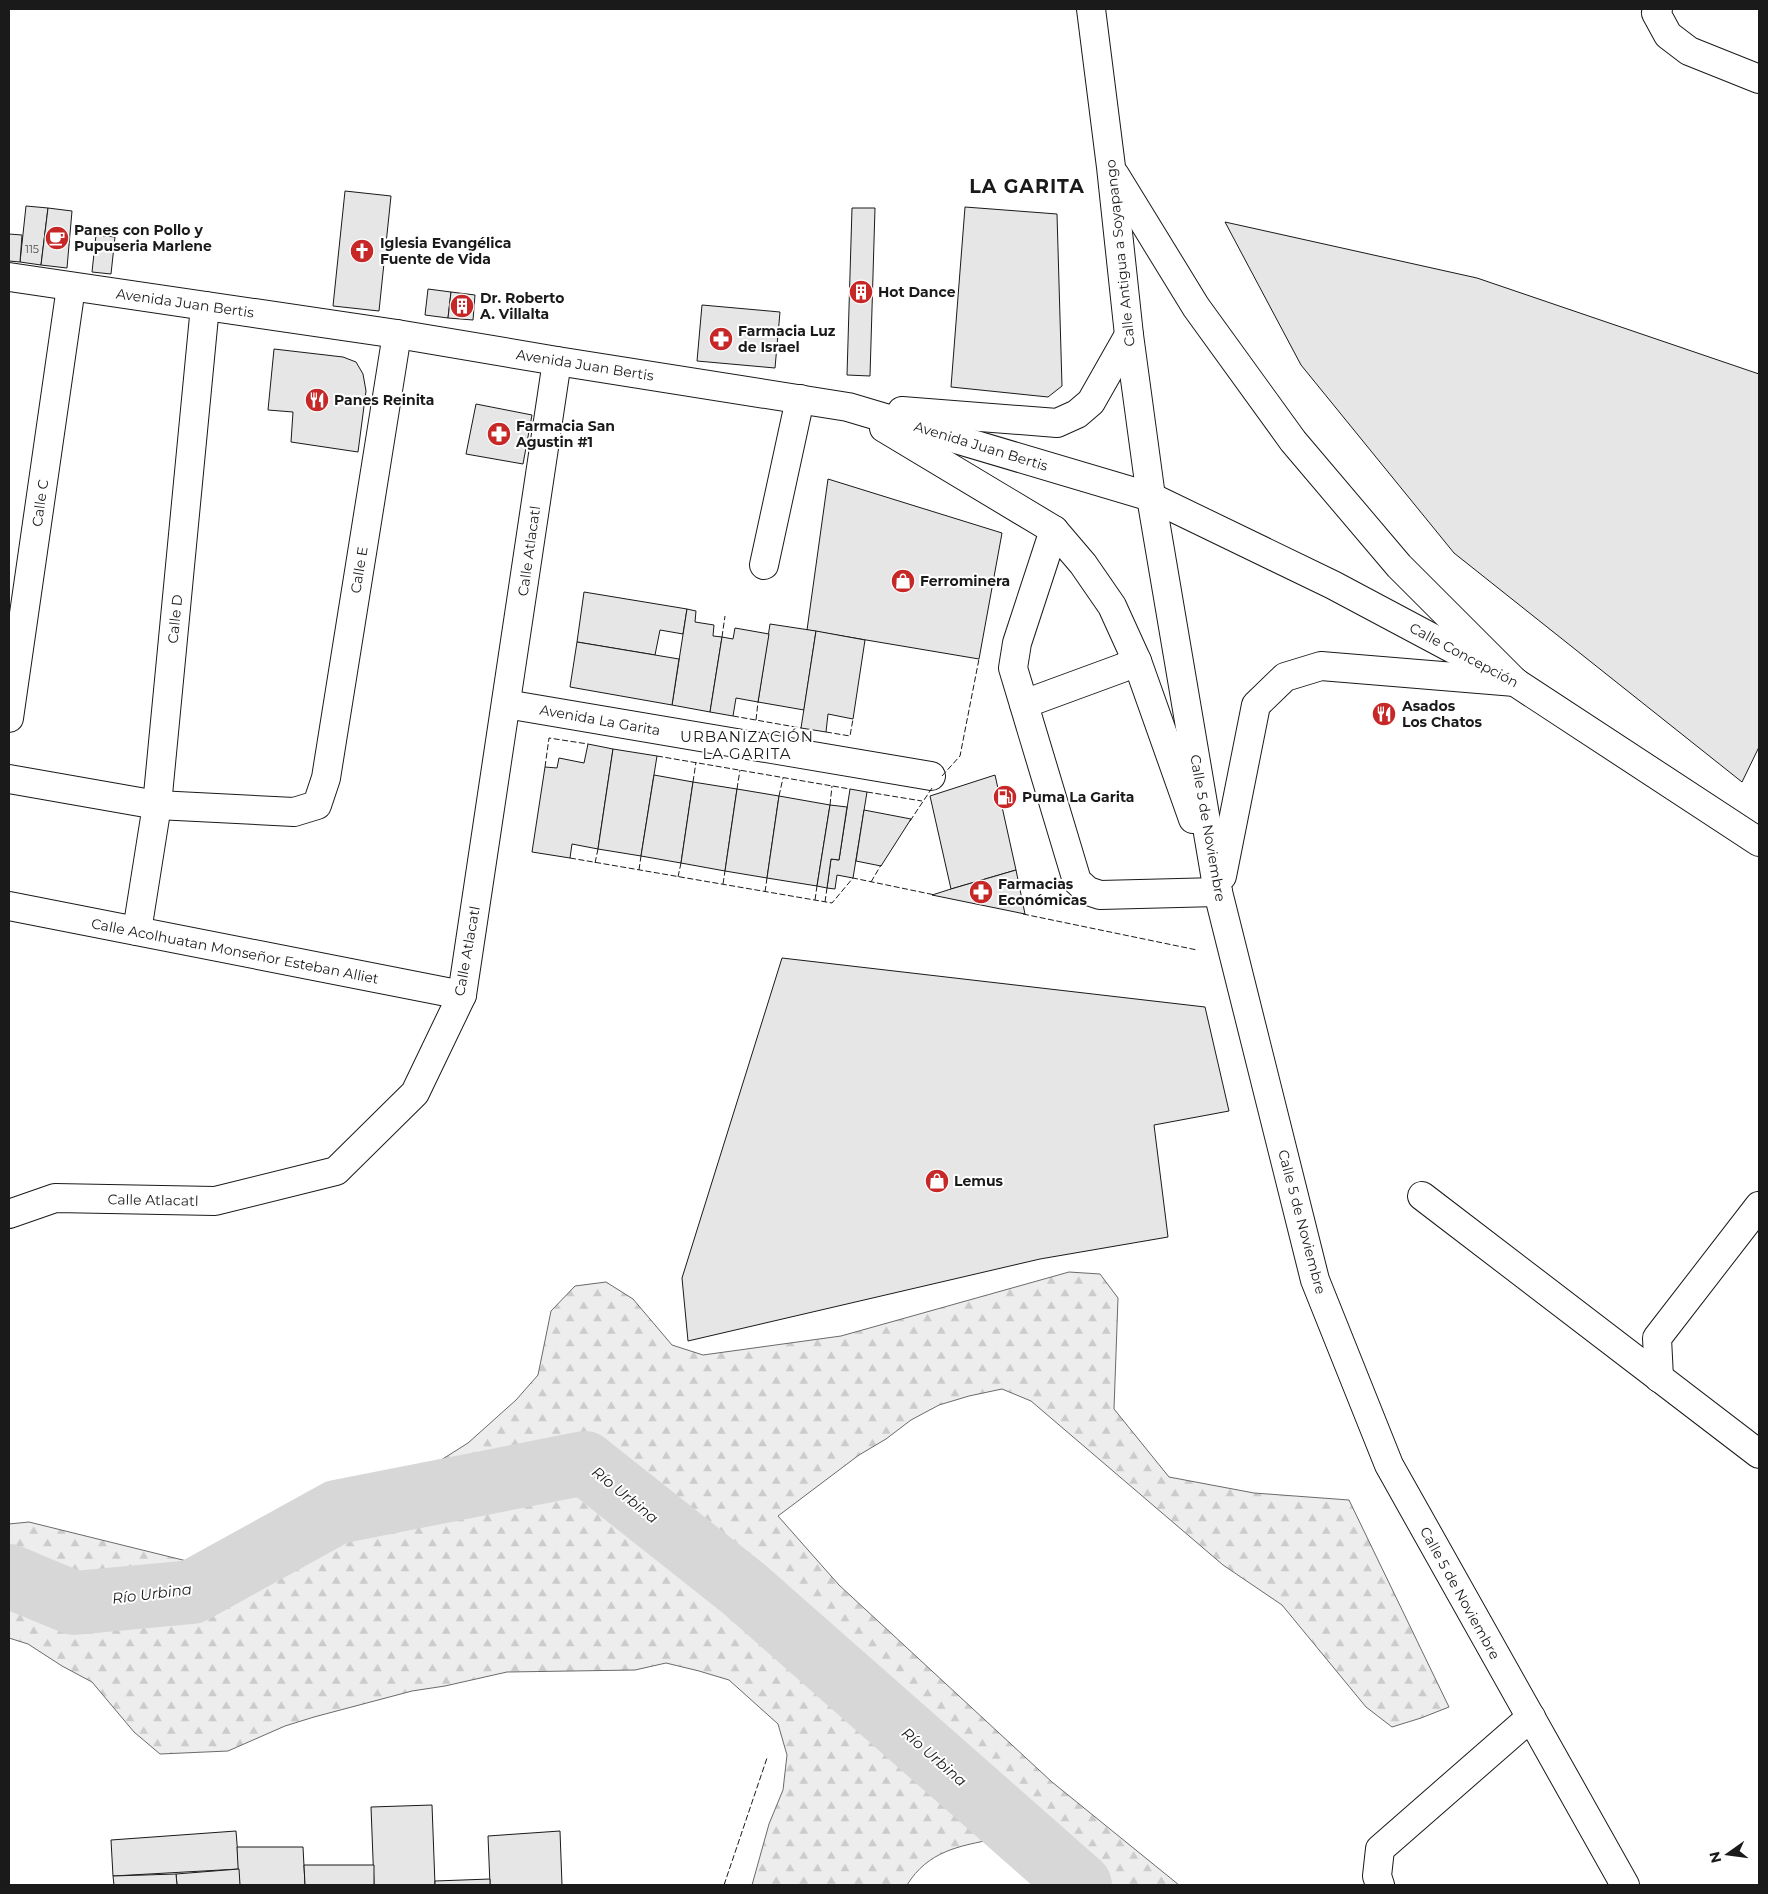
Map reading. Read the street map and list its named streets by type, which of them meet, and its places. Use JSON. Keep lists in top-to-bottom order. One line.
{"streets":{"main road":["Calle Antigua a Soyapango","Avenida Juan Bertis","Calle C","Calle Atlacatl","Calle E","Calle D","Calle Concepción","Avenida La Garita","Calle 5 de Noviembre","Calle Acolhuatan Monseñor Esteban Alliet"]},"crossings":[["Calle Antigua a Soyapango","Avenida Juan Bertis"],["Calle Antigua a Soyapango","Calle Concepción"],["Calle Antigua a Soyapango","Calle 5 de Noviembre"],["Avenida Juan Bertis","Calle C"],["Avenida Juan Bertis","Calle Atlacatl"],["Avenida Juan Bertis","Calle E"],["Avenida Juan Bertis","Calle D"],["Avenida Juan Bertis","Calle Concepción"],["Avenida Juan Bertis","Calle 5 de Noviembre"],["Calle Atlacatl","Avenida La Garita"],["Calle Atlacatl","Calle Acolhuatan Monseñor Esteban Alliet"],["Calle E","Calle D"],["Calle D","Calle Acolhuatan Monseñor Esteban Alliet"],["Calle Concepción","Calle 5 de Noviembre"]],"districts":["LA GARITA","URBANIZACIÓN LA GARITA"],"water":["Río Urbina"],"places":{"cafe":["Panes con Pollo y Pupuseria Marlene"],"church":["Iglesia Evangélica Fuente de Vida"],"building":["Hot Dance","Dr. Roberto A. Villalta"],"pharmacy":["Farmacia Luz de Israel","Farmacia San Agustin #1","Farmacias Económicas"],"restaurant":["Panes Reinita","Asados Los Chatos"],"shop":["Ferrominera","Lemus"],"fuel station":["Puma La Garita"]},"house_numbers":["115"],"north":"left"}
